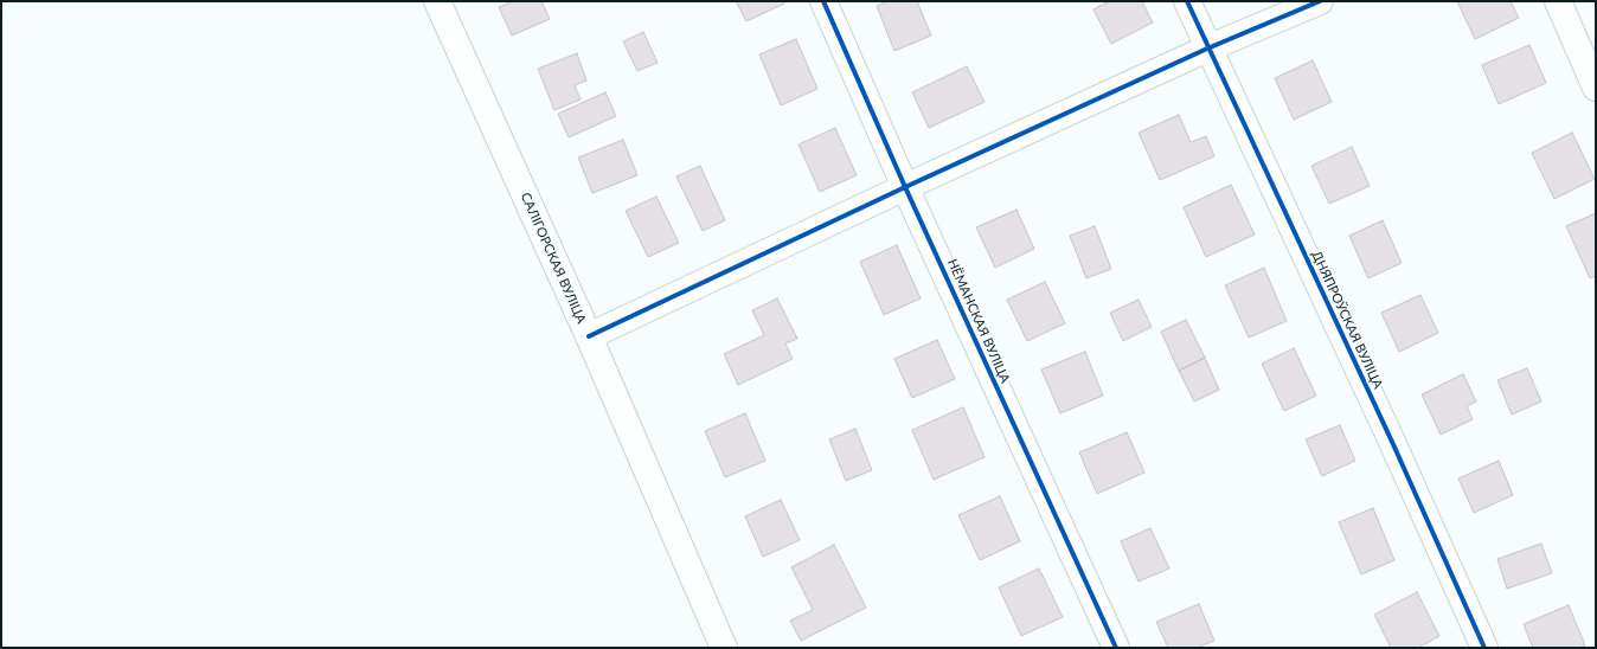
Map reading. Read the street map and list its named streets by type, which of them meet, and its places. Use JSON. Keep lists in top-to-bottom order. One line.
{"streets":{"street":["САЛІГОРСКАЯ ВУЛІЦА","ДНЯПРОЎСКАЯ ВУЛІЦА","НЁМАНСКАЯ ВУЛІЦА"]}}
